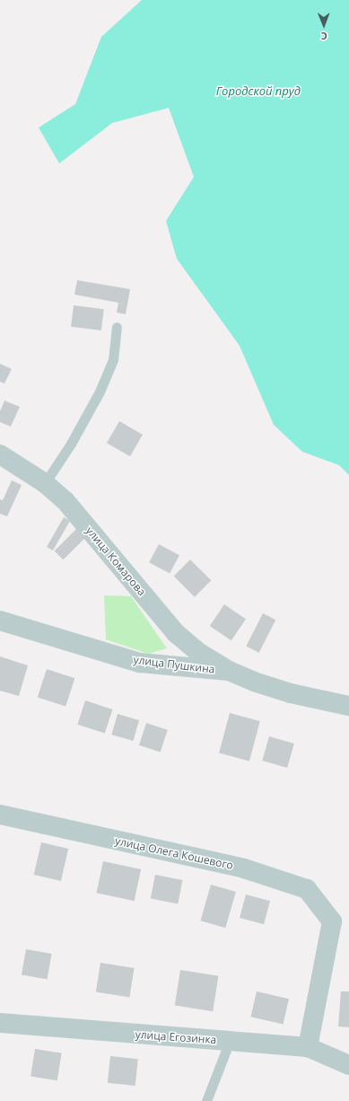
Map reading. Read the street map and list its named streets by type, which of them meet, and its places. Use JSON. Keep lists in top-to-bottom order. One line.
{"streets":{"street":["улица Комарова","улица Пушкина","улица Олега Кошевого","улица Егозинка"]},"crossings":[["улица Комарова","улица Пушкина"],["улица Олега Кошевого","улица Егозинка"]],"water":["Городской пруд"],"north":"bottom"}
